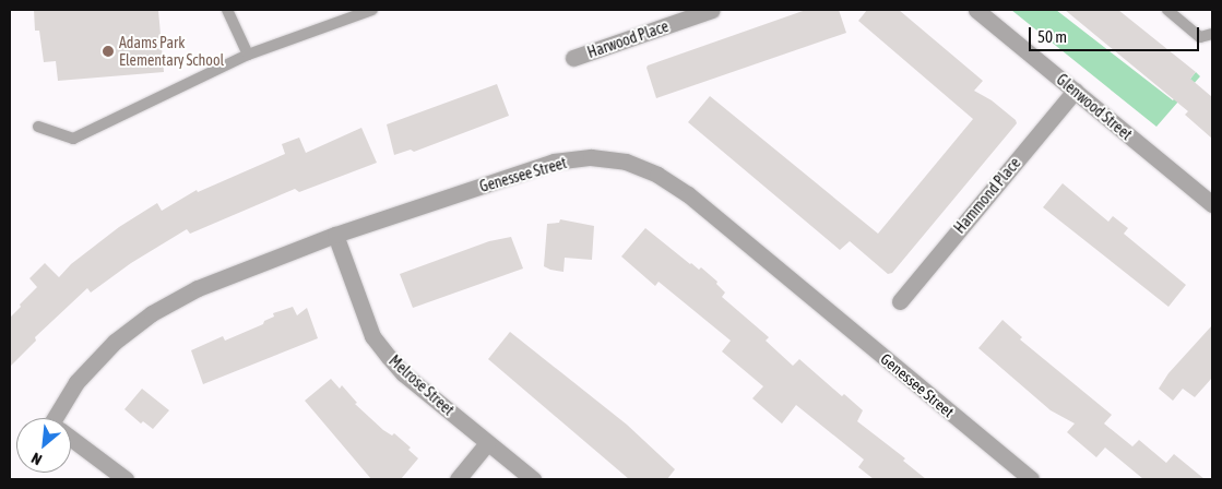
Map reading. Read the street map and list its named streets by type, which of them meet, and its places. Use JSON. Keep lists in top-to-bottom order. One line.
{"streets":{"street":["Harwood Place","Glenwood Street","Genessee Street","Hammond Place","Melrose Street"]},"crossings":[["Glenwood Street","Hammond Place"],["Genessee Street","Melrose Street"]],"places":["Adams Park Elementary School"],"scale_bar":"50 m","north":"bottom left"}
